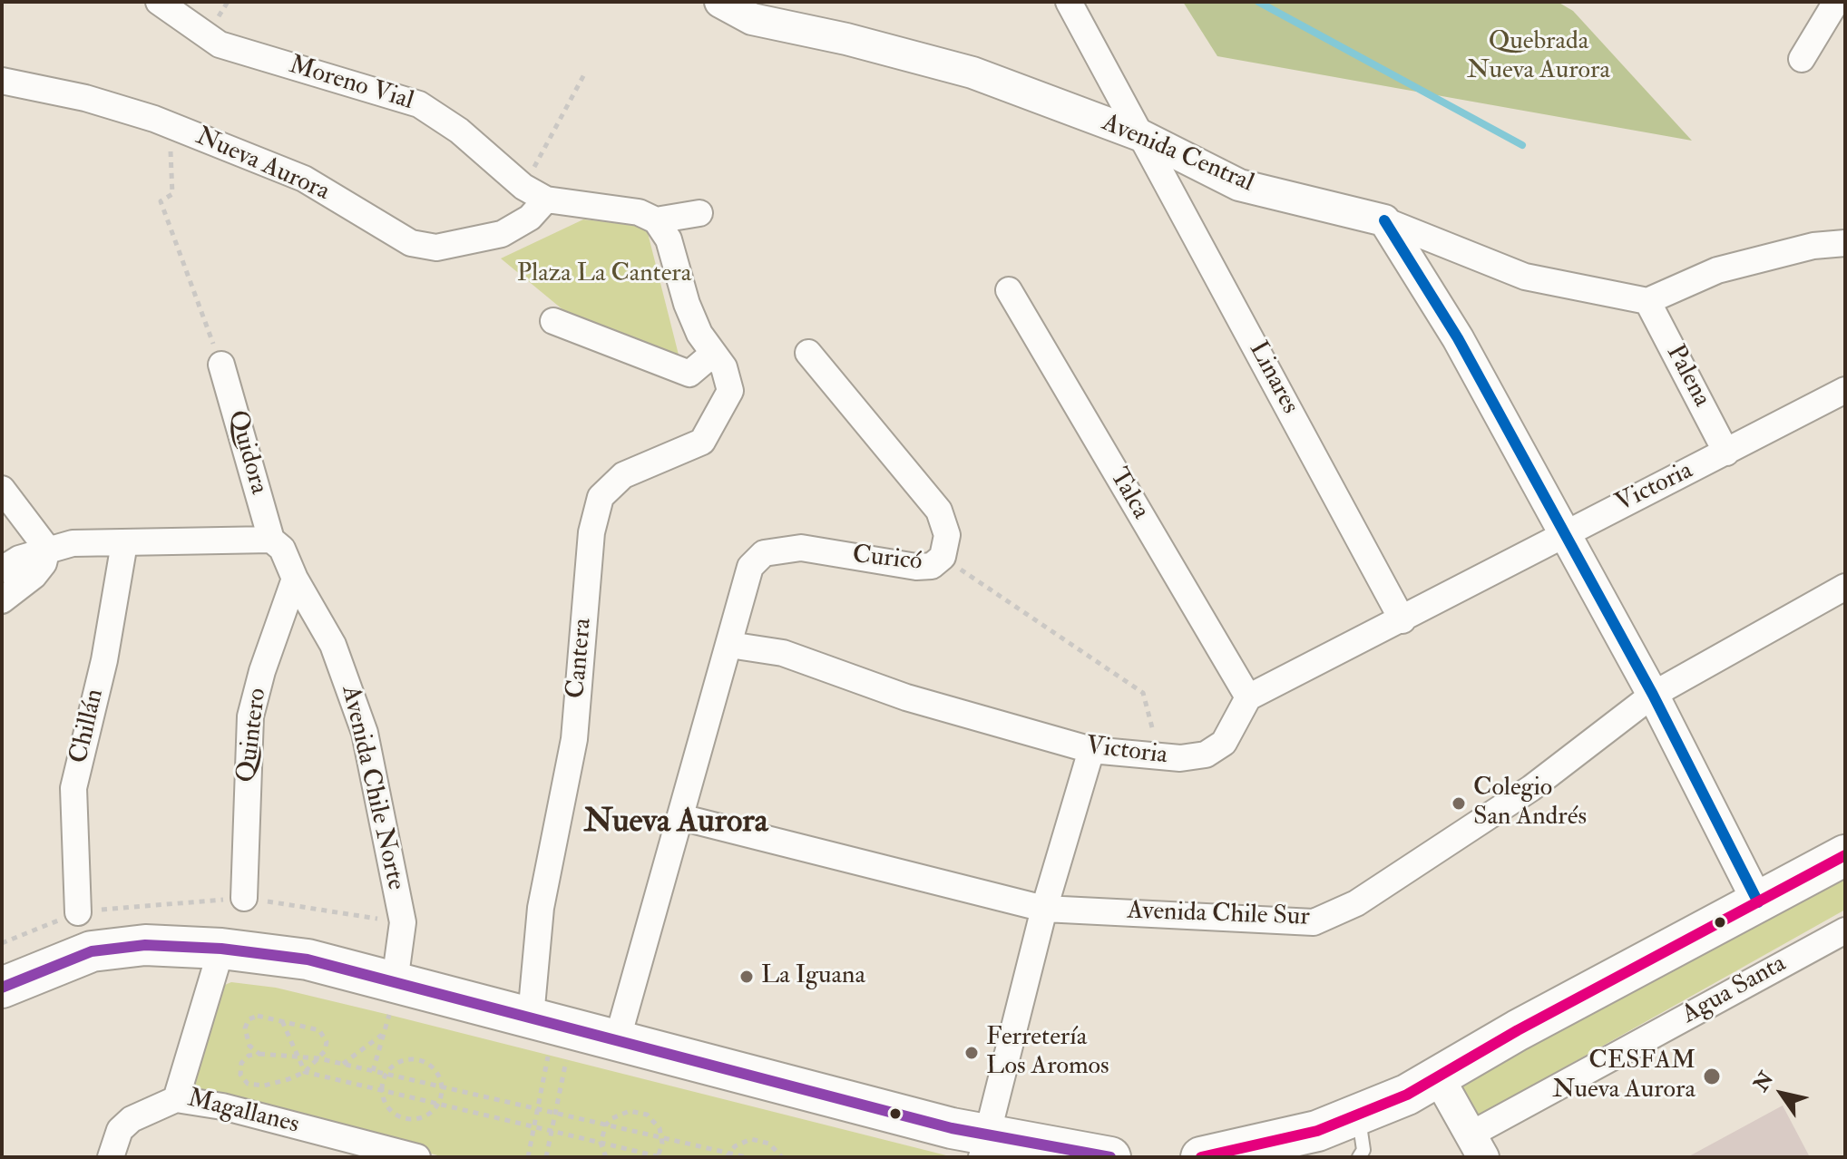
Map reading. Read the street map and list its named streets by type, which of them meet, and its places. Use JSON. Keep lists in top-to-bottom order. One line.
{"streets":{"street":["Moreno Vial","Avenida Central","Nueva Aurora","Palena","Linares","Quidora","Victoria","Talca","Curicó","Cantera","Chillán","Quintero","Avenida Chile Norte","Avenida Chile Sur","Agua Santa","Magallanes"]},"crossings":[["Moreno Vial","Nueva Aurora"],["Avenida Central","Palena"],["Avenida Central","Linares"],["Palena","Victoria"],["Linares","Victoria"],["Quidora","Avenida Chile Norte"],["Victoria","Talca"],["Victoria","Curicó"],["Quintero","Avenida Chile Norte"]],"districts":["Nueva Aurora"],"parks":["Quebrada Nueva Aurora","Plaza La Cantera"],"places":["Colegio San Andrés","La Iguana","Ferretería Los Aromos","CESFAM Nueva Aurora"],"north":"top left"}
